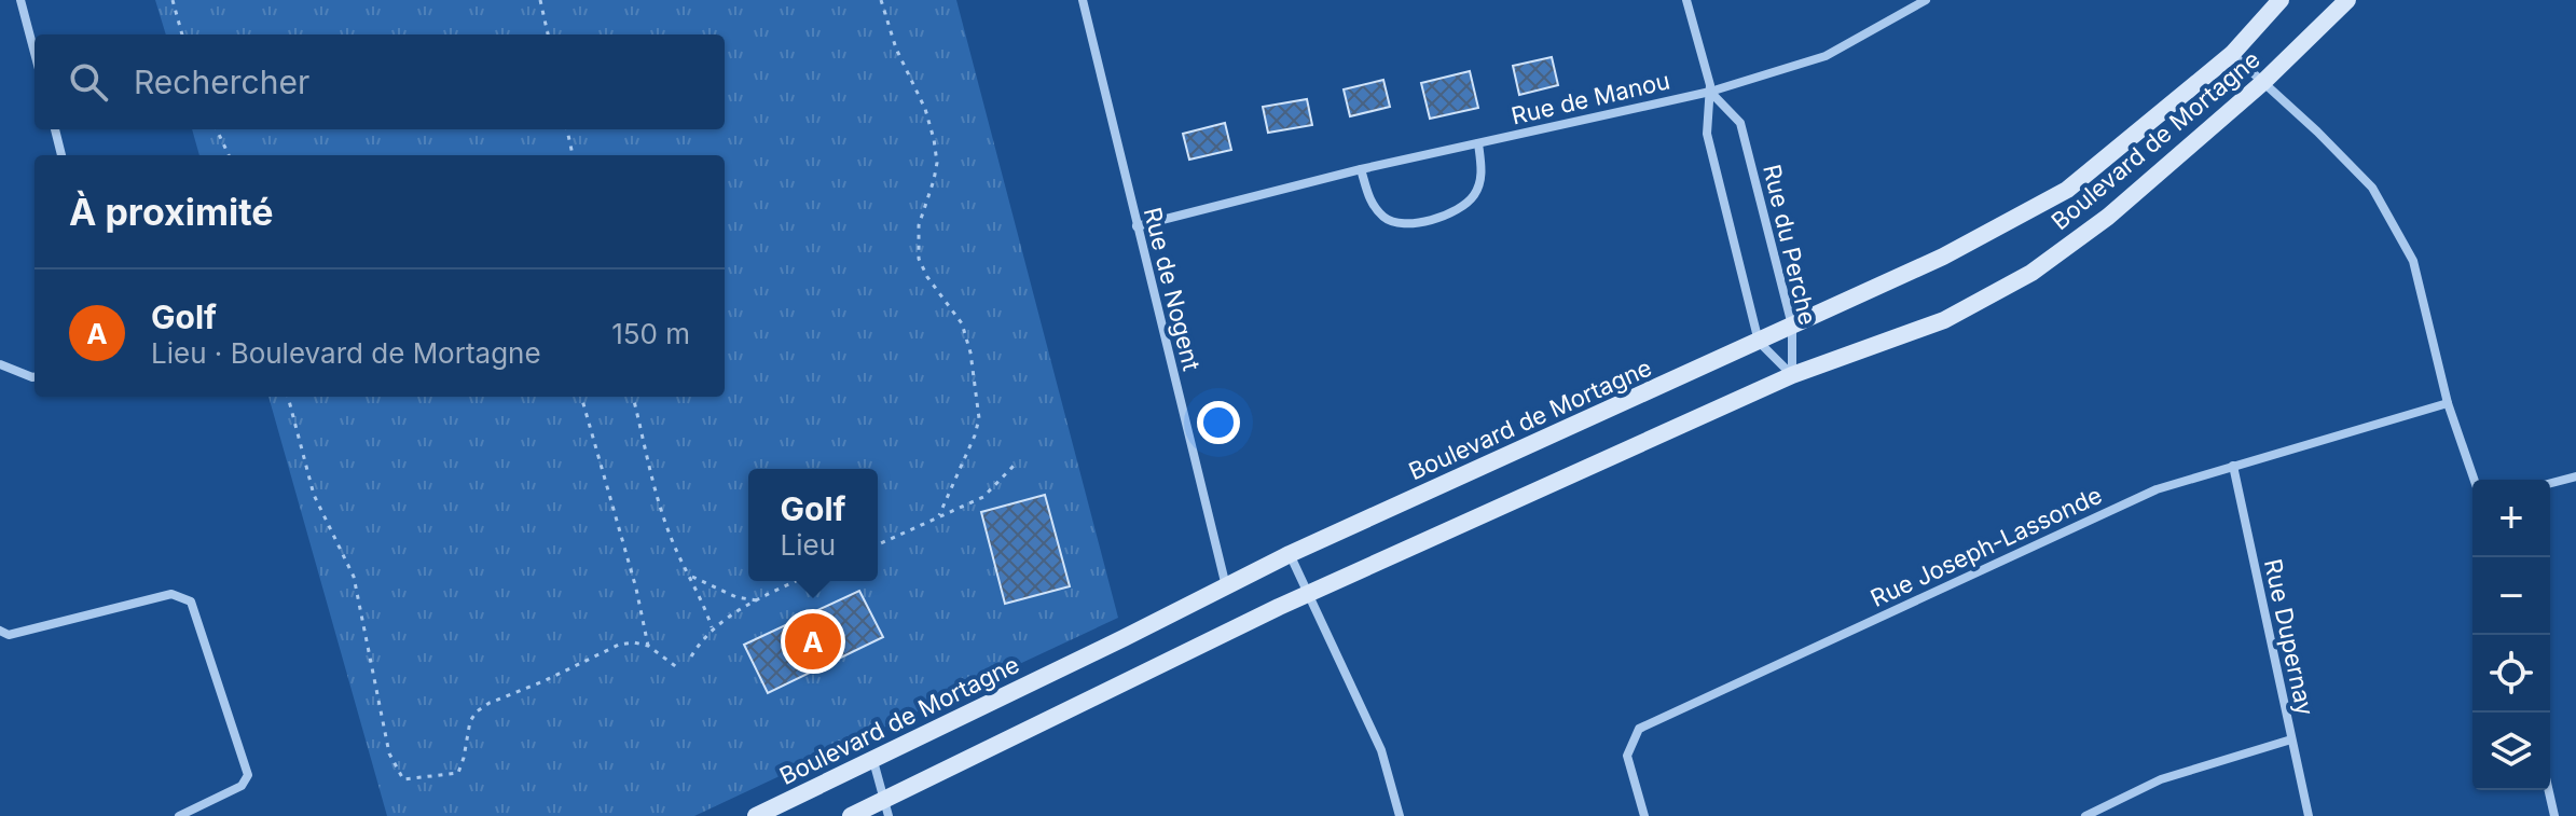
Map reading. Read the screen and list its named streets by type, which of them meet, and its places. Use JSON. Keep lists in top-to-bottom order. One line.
{"streets":{"main road":["Boulevard de Mortagne"],"street":["Rue de Manou","Rue du Perche","Rue de Nogent","Rue Joseph-Lassonde","Rue Dupernay"]},"crossings":[["Rue de Manou","Rue du Perche"],["Rue de Manou","Rue de Nogent"],["Boulevard de Mortagne","Rue du Perche"],["Boulevard de Mortagne","Rue de Nogent"],["Rue Joseph-Lassonde","Rue Dupernay"]],"page":{"search":"Rechercher","heading":"À proximité","list":[{"mark":"A","name":"Golf","note":"Lieu · Boulevard de Mortagne","value":"150 m"}],"popup":["Golf","Lieu"],"map_buttons":["+","−"],"pins":"A"}}
